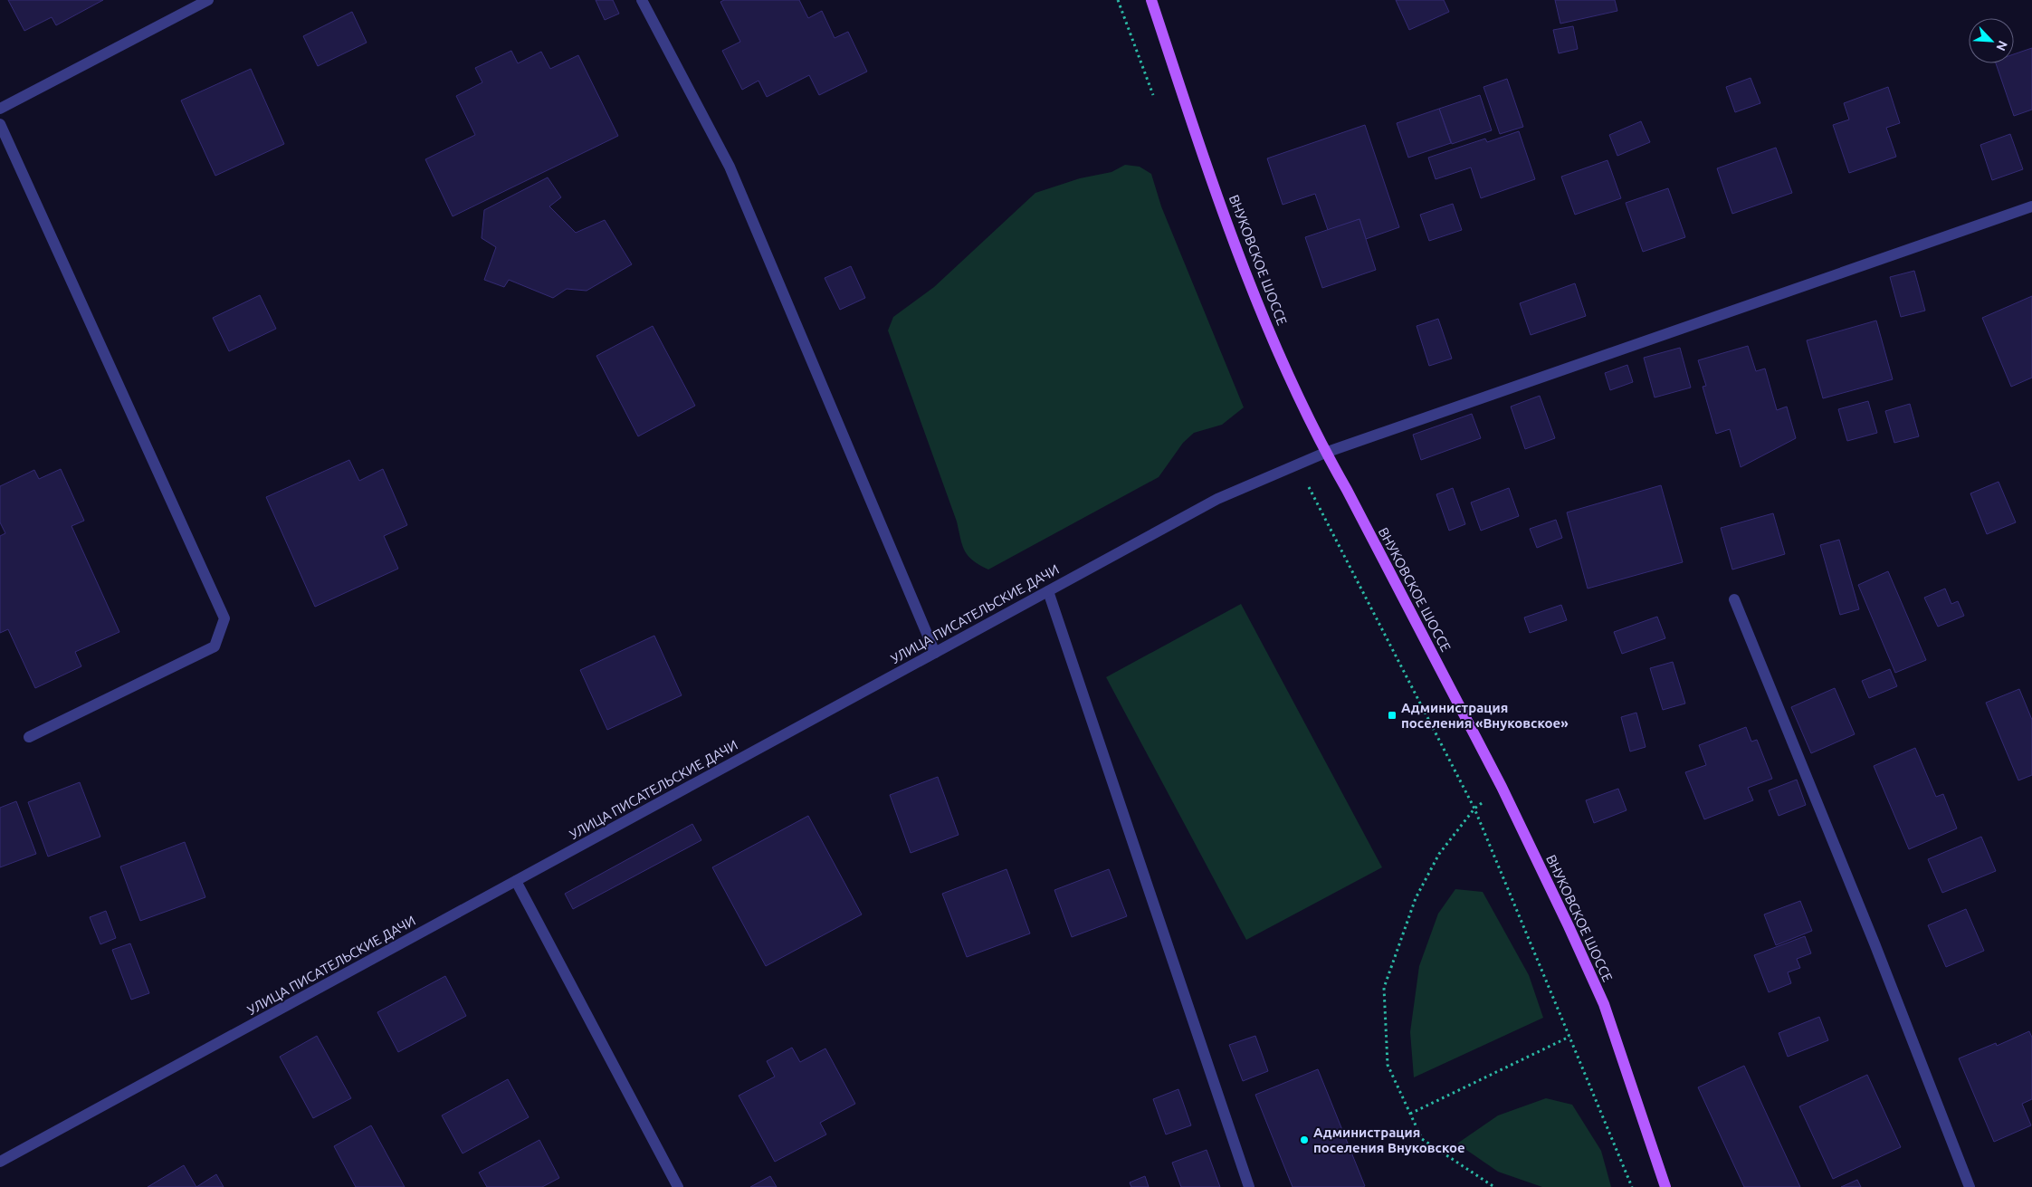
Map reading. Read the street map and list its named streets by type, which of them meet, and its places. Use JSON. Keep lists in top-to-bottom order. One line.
{"streets":{"main road":["ВНУКОВСКОЕ ШОССЕ"],"street":["УЛИЦА ПИСАТЕЛЬСКИЕ ДАЧИ"]},"crossings":[["ВНУКОВСКОЕ ШОССЕ","УЛИЦА ПИСАТЕЛЬСКИЕ ДАЧИ"]],"places":{"transit":["Администрация поселения «Внуковское»"],"other":["Администрация поселения Внуковское"]},"north":"bottom right"}
